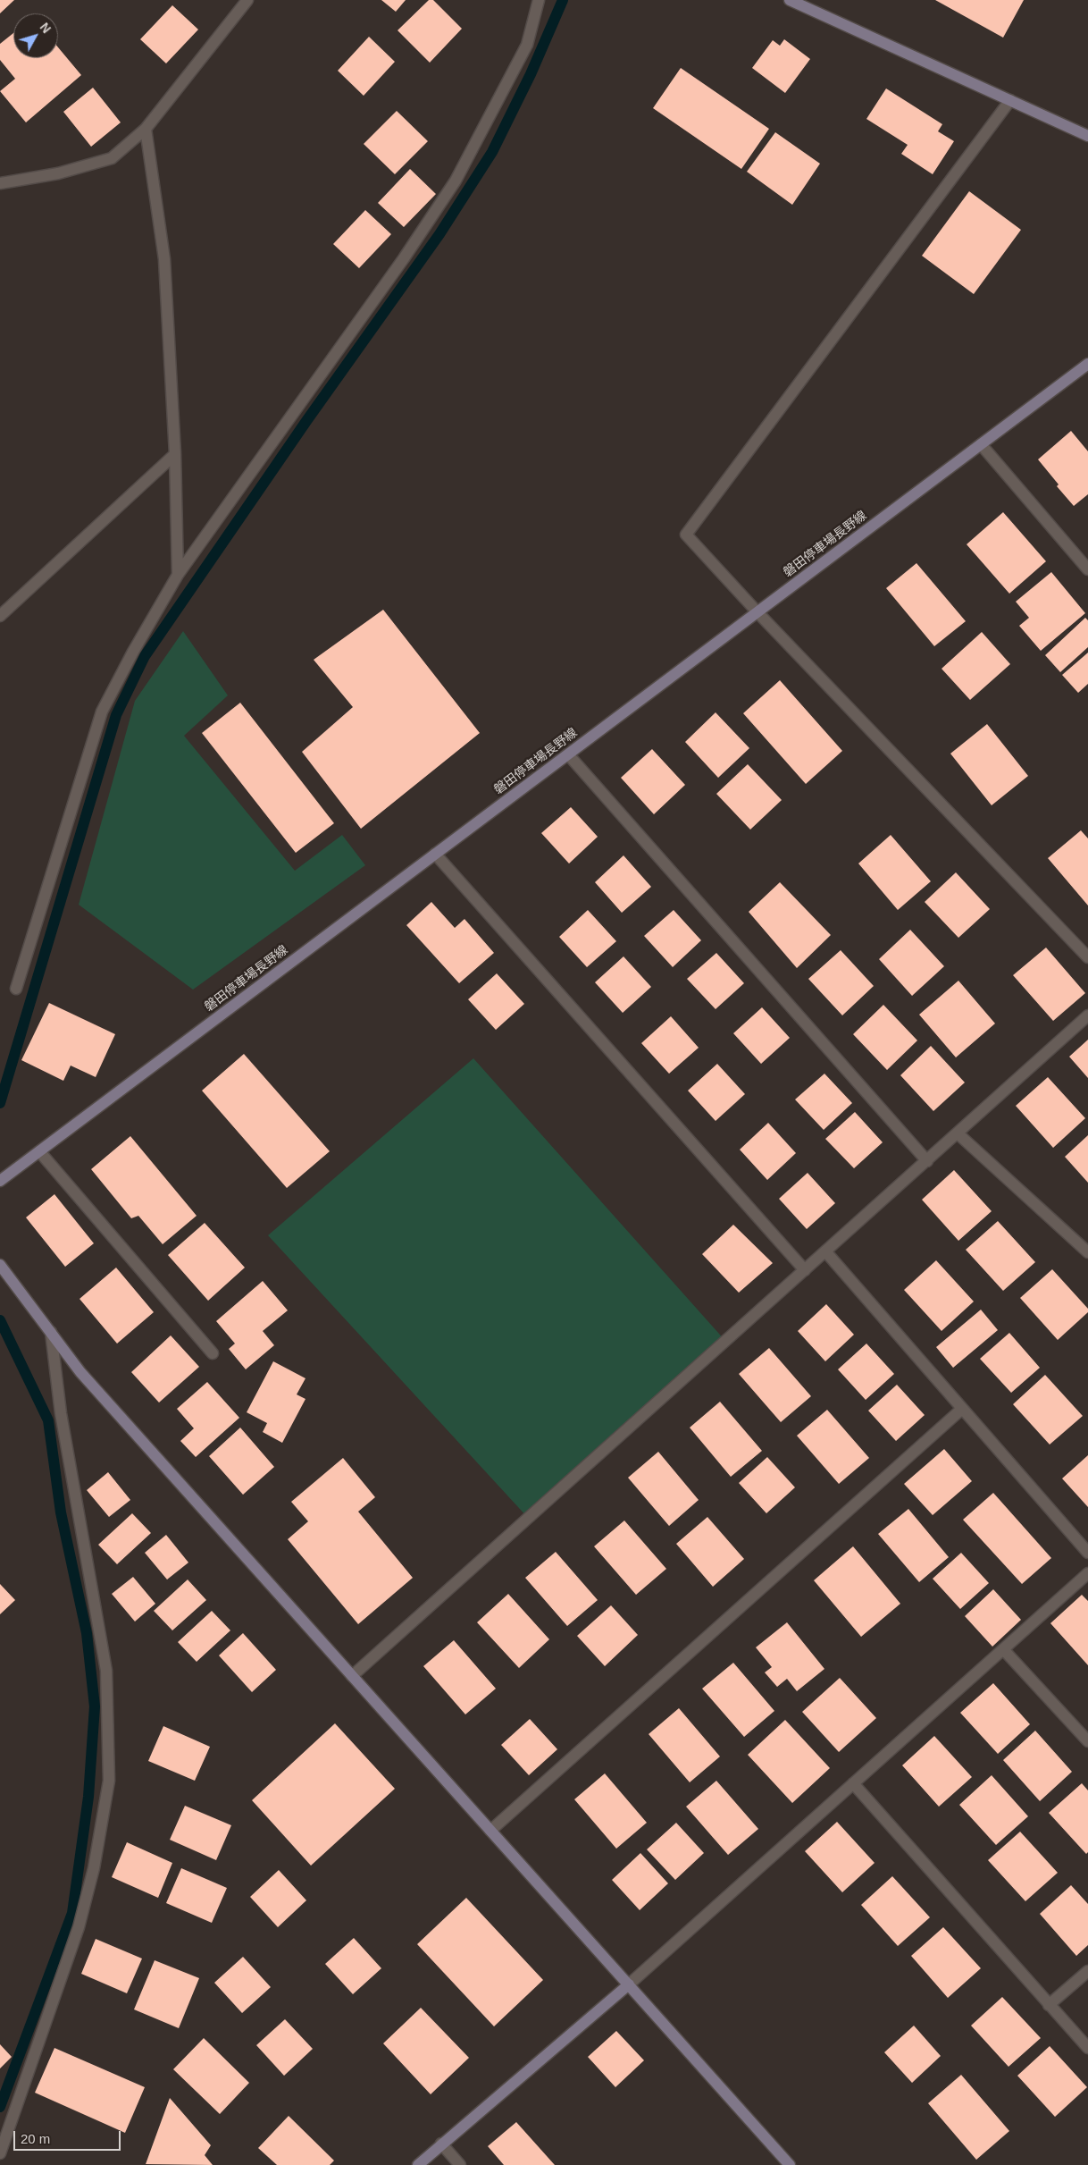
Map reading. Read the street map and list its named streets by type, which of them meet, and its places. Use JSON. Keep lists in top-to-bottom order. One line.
{"streets":{"street":["磐田停車場長野線"]},"scale_bar":"20 m","north":"top right"}
